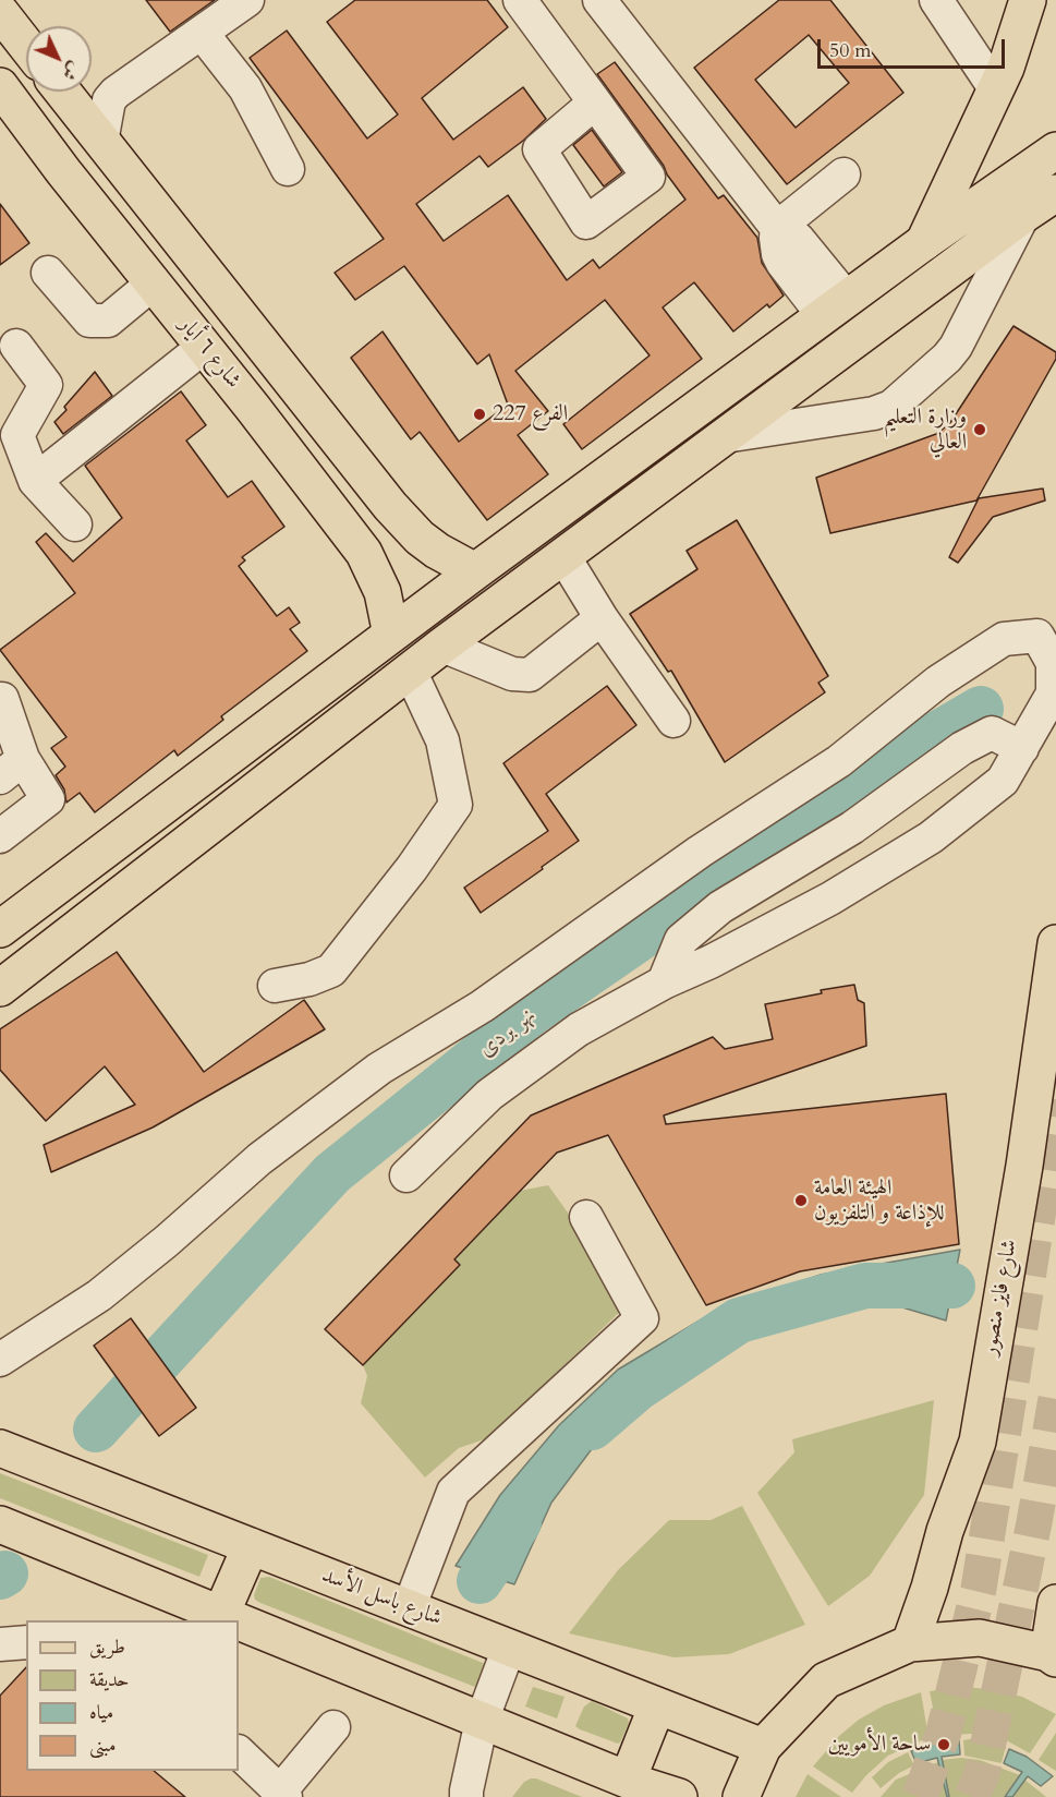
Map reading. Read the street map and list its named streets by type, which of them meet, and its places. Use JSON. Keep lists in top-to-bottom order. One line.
{"streets":{"main road":["شارع ٦ أيار","شارع فايز منصور","شارع باسل الأسد"]},"water":["نهر بردى"],"places":["الفرع 227","وزارة التعليم العالي","الهيئة العامة للإذاعة و التلفزيون","ساحة الأمويين"],"legend":["طريق","حديقة","مياه","مبنى"],"scale_bar":"50 m","north":"bottom right"}
